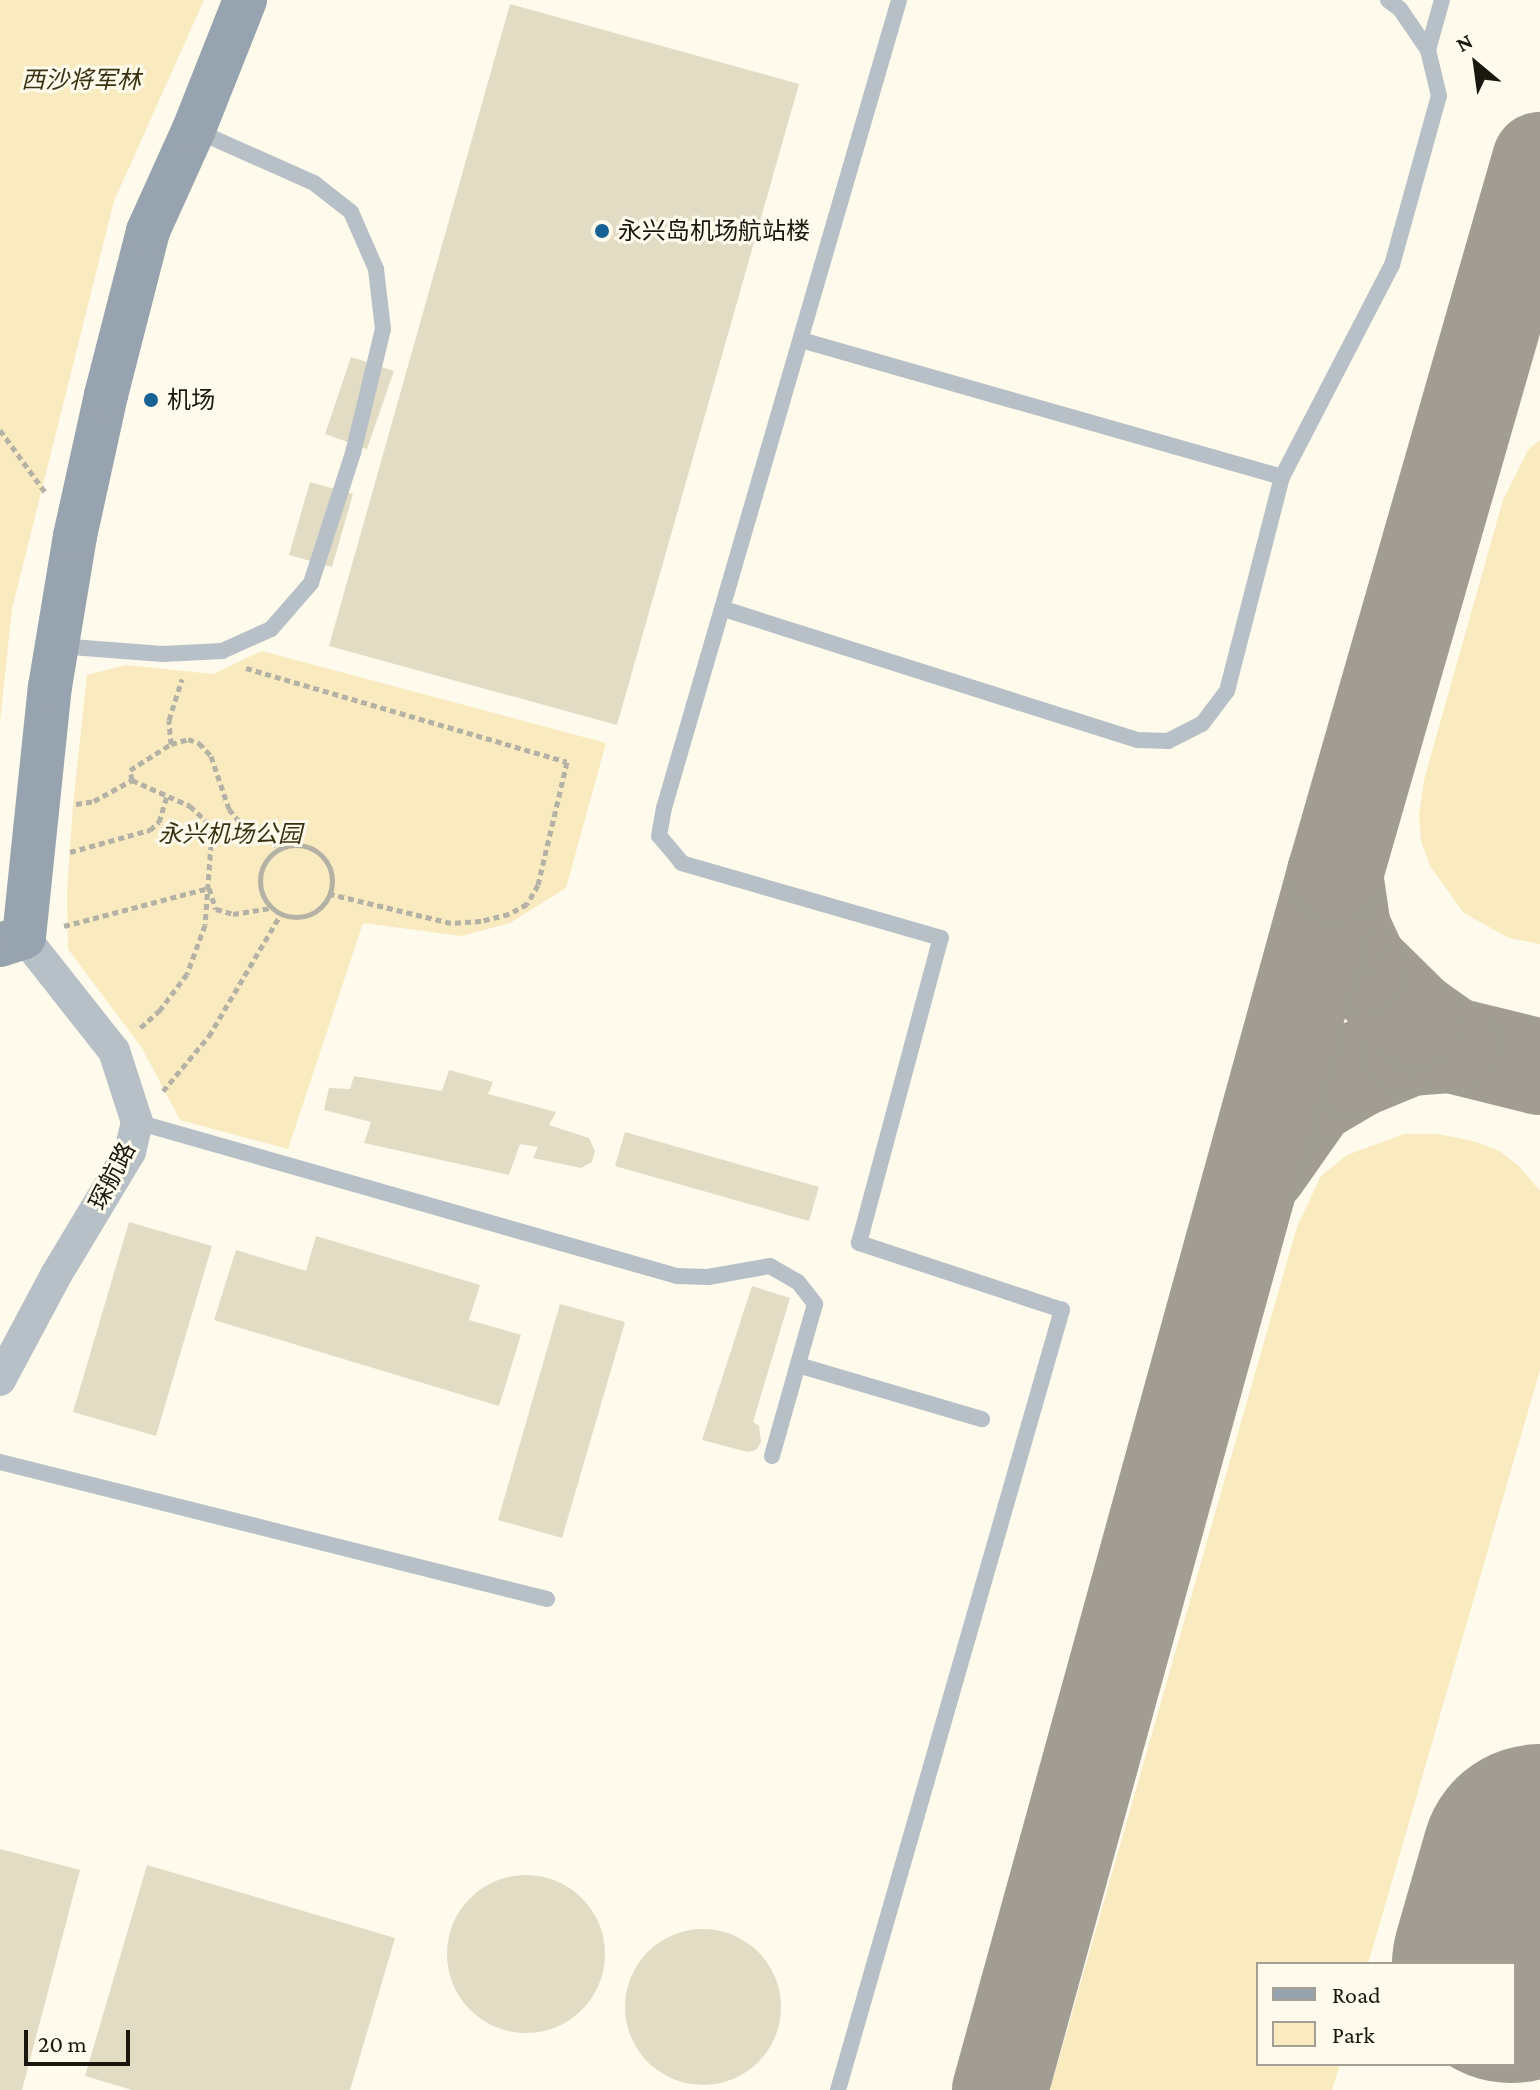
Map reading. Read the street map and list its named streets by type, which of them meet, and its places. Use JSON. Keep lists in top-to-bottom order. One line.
{"streets":{"street":["琛航路"]},"parks":["西沙将军林","永兴机场公园"],"places":["永兴岛机场航站楼","机场"],"legend":["Road","Park"],"scale_bar":"20 m","north":"top left"}
